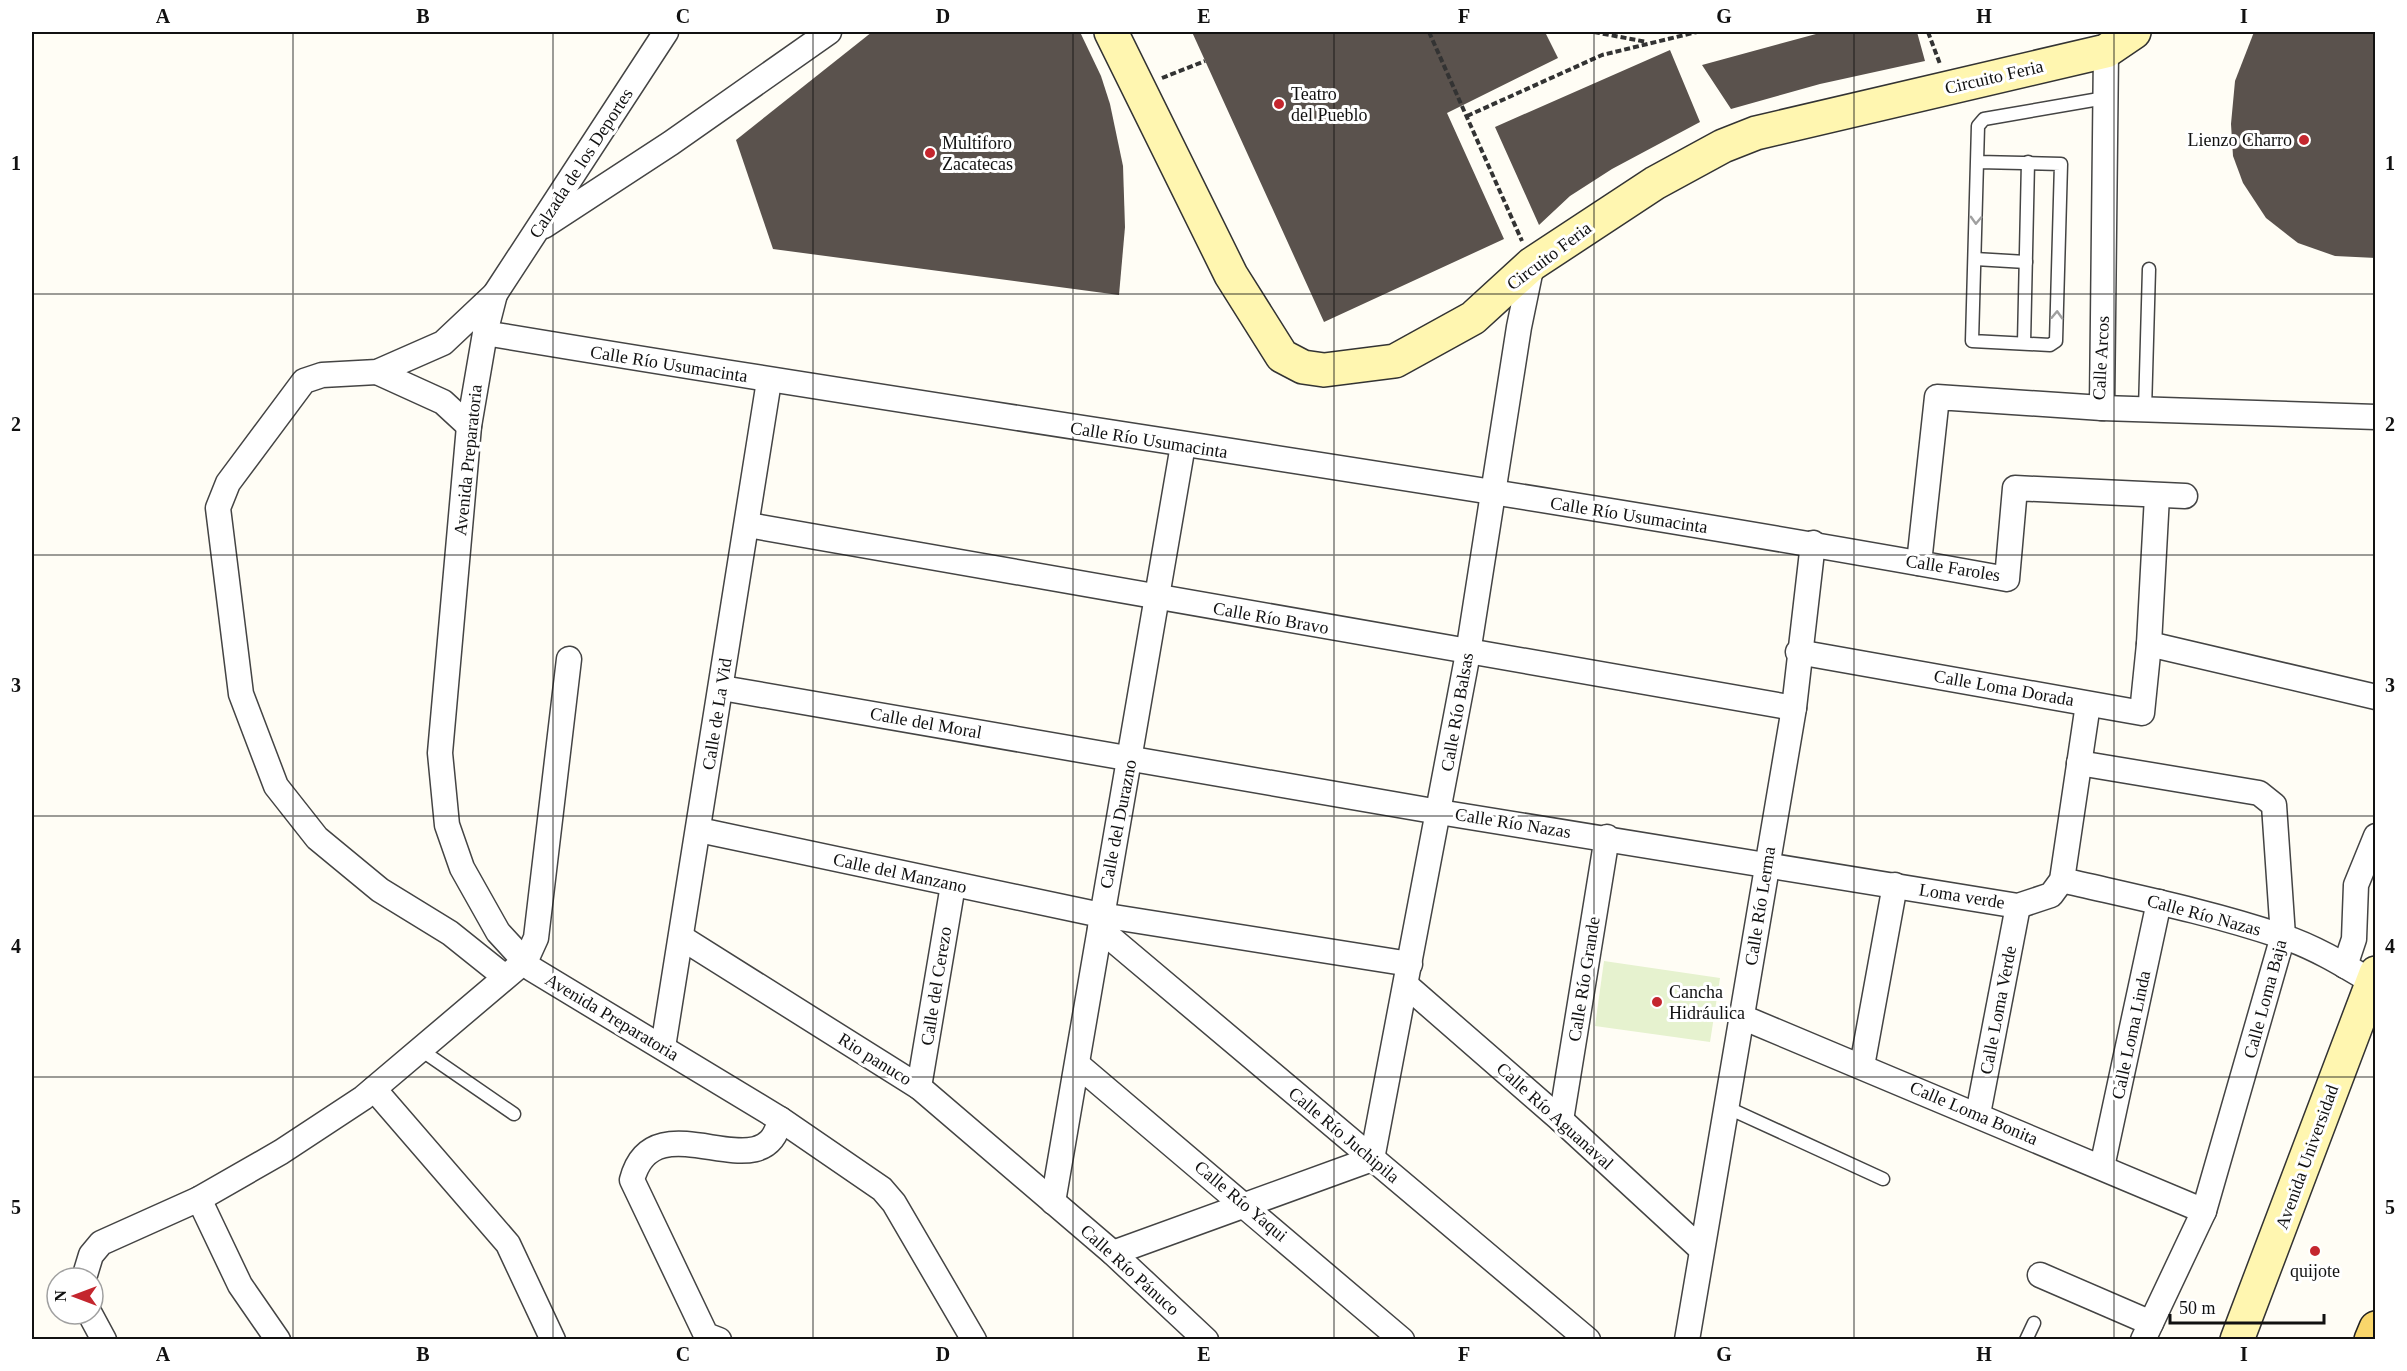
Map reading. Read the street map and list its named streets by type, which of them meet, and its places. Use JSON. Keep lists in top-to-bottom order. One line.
{"streets":{"street":["Circuito Feria","Calzada de los Deportes","Calle Arcos","Calle Río Usumacinta","Avenida Preparatoria","Calle Faroles","Calle Río Bravo","Calle Loma Dorada","Calle Río Balsas","Calle de La Vid","Calle del Moral","Calle Río Nazas","Calle del Durazno","Calle del Manzano","Loma verde","Calle Río Lerma","Calle Río Grande","Calle del Cerezo","Calle Loma Baja","Calle Loma Verde","Calle Loma Linda","Rio panuco","Calle Loma Bonita","Calle Río Aguanaval","Calle Río Juchipila","Avenida Universidad","Calle Río Yaqui","Calle Río Pánuco"]},"crossings":[["Circuito Feria","Calle Arcos"],["Circuito Feria","Calle Río Balsas"],["Calzada de los Deportes","Avenida Preparatoria"],["Calle Arcos","Calle Faroles"],["Calle Río Usumacinta","Avenida Preparatoria"],["Calle Río Usumacinta","Calle Faroles"],["Calle Río Usumacinta","Calle Río Balsas"],["Calle Río Usumacinta","Calle de La Vid"],["Calle Río Usumacinta","Calle del Durazno"],["Calle Río Usumacinta","Calle Río Lerma"],["Avenida Preparatoria","Calle de La Vid"],["Calle Faroles","Calle Río Lerma"],["Calle Río Bravo","Calle Río Balsas"],["Calle Río Bravo","Calle de La Vid"],["Calle Río Bravo","Calle del Durazno"],["Calle Río Bravo","Calle Río Lerma"],["Calle Loma Dorada","Calle Río Lerma"],["Calle Río Balsas","Calle Río Nazas"],["Calle Río Balsas","Calle Río Aguanaval"],["Calle Río Balsas","Calle Río Juchipila"],["Calle de La Vid","Calle del Moral"],["Calle de La Vid","Calle del Manzano"],["Calle de La Vid","Rio panuco"],["Calle del Moral","Calle Río Nazas"],["Calle del Moral","Calle del Durazno"],["Calle Río Nazas","Calle del Durazno"],["Calle Río Nazas","Loma verde"],["Calle Río Nazas","Calle Río Lerma"],["Calle Río Nazas","Calle Río Grande"],["Calle Río Nazas","Calle Loma Baja"],["Calle Río Nazas","Calle Loma Linda"],["Calle Río Nazas","Avenida Universidad"],["Calle del Durazno","Calle del Manzano"],["Calle del Durazno","Rio panuco"],["Calle del Durazno","Calle Río Juchipila"],["Calle del Durazno","Calle Río Yaqui"],["Calle del Durazno","Calle Río Pánuco"],["Calle del Manzano","Calle del Cerezo"],["Calle del Manzano","Calle Río Juchipila"],["Loma verde","Calle Loma Verde"],["Loma verde","Calle Loma Bonita"],["Calle Río Lerma","Calle Loma Bonita"],["Calle Río Lerma","Calle Río Aguanaval"],["Calle Río Grande","Calle Río Aguanaval"],["Calle del Cerezo","Rio panuco"],["Calle Loma Baja","Calle Loma Bonita"],["Calle Loma Verde","Calle Loma Bonita"],["Calle Loma Linda","Calle Loma Bonita"],["Rio panuco","Calle Río Pánuco"]],"places":["Teatro del Pueblo","Lienzo Charro","Multiforo Zacatecas","Cancha Hidráulica","quijote"],"scale_bar":"50 m","north":"left","grid":{"columns":["A","B","C","D","E","F","G","H","I"],"rows":["1","2","3","4","5"]}}
